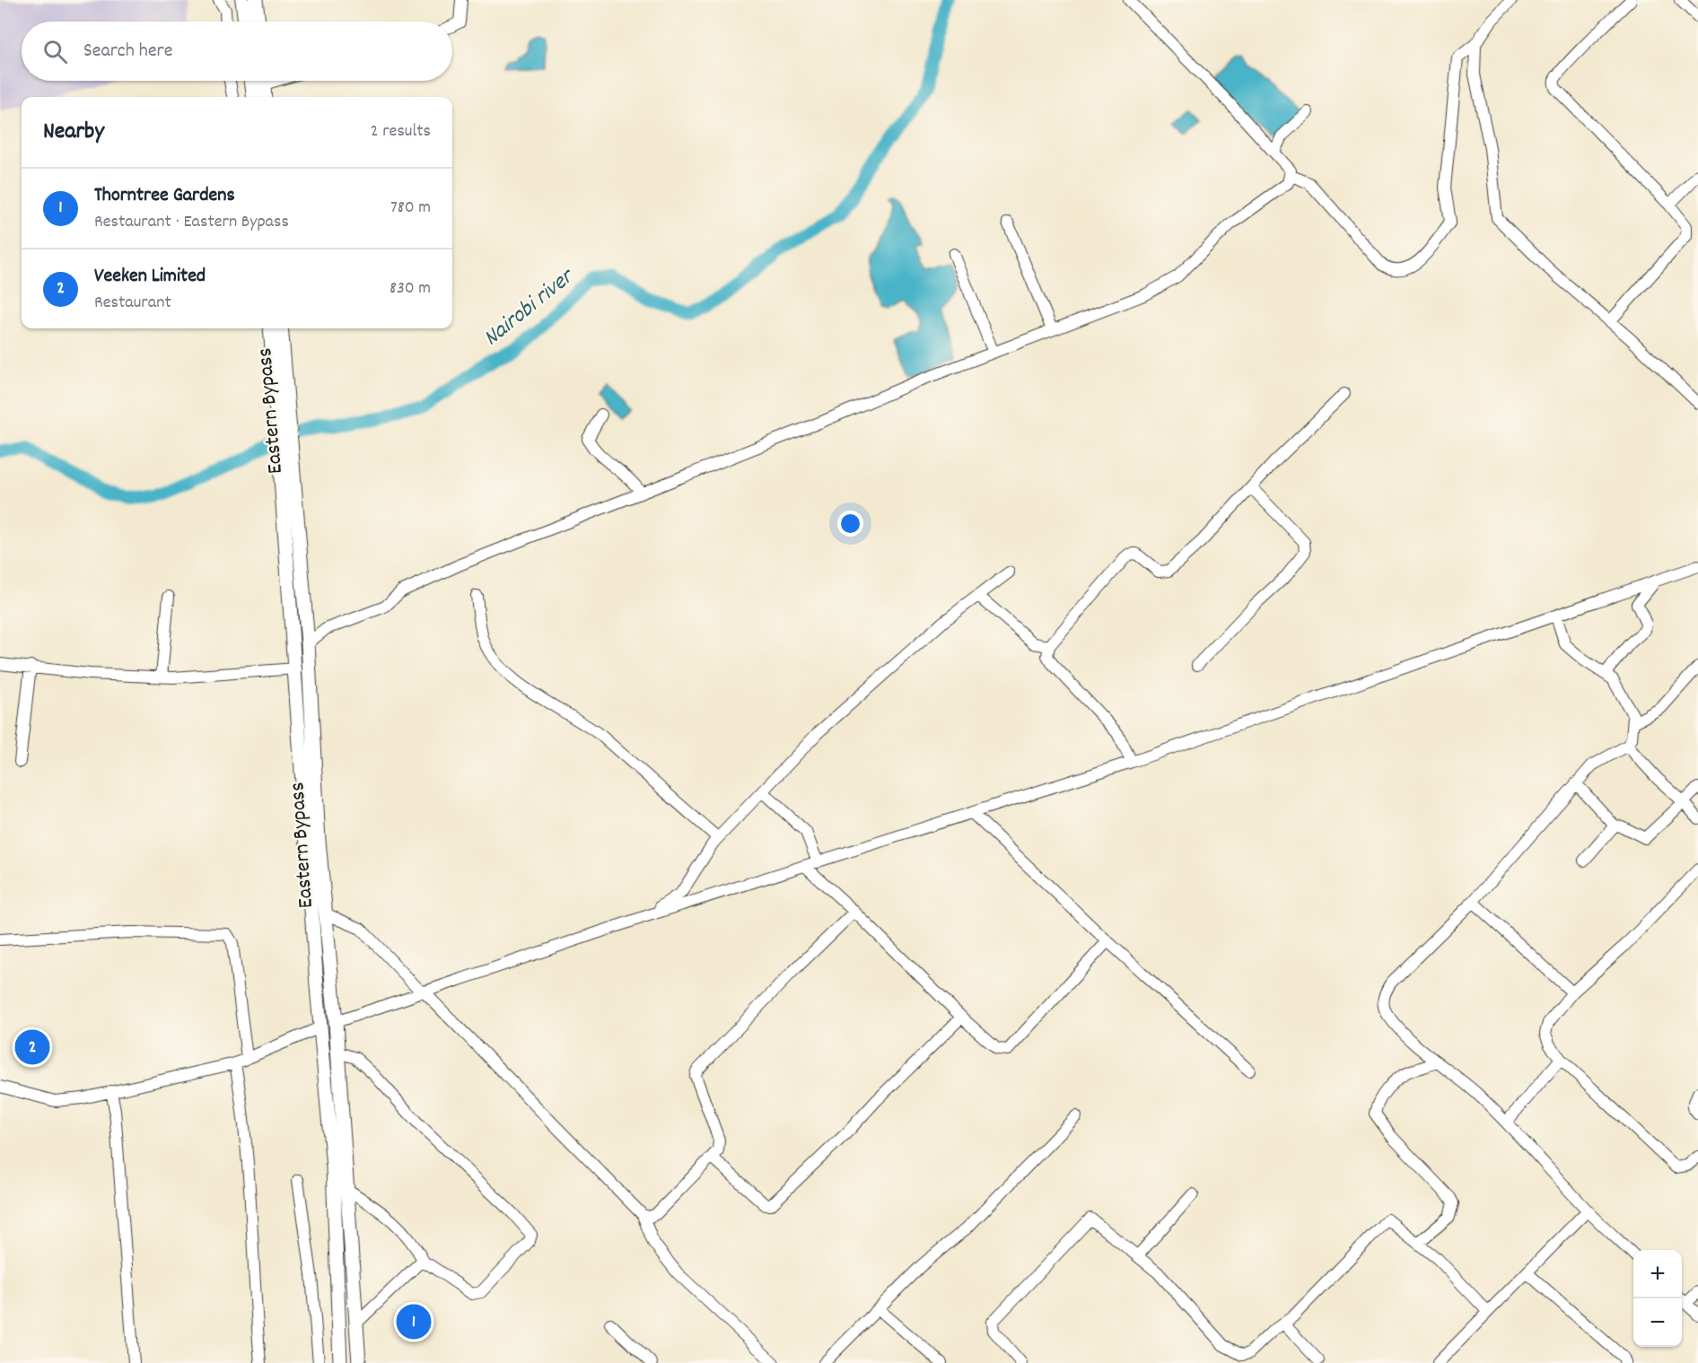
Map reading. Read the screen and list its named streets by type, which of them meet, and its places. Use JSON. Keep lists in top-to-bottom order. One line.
{"streets":{"main road":["Eastern Bypass"]},"water":["Nairobi river"],"page":{"search":"Search here","heading":["Nearby","2 results"],"list":[{"mark":"1","name":"Thorntree Gardens","note":"Restaurant · Eastern Bypass","value":"780 m"},{"mark":"2","name":"Veeken Limited","note":"Restaurant","value":"830 m"}],"pins":["2","1"],"map_buttons":["+","−"]}}
